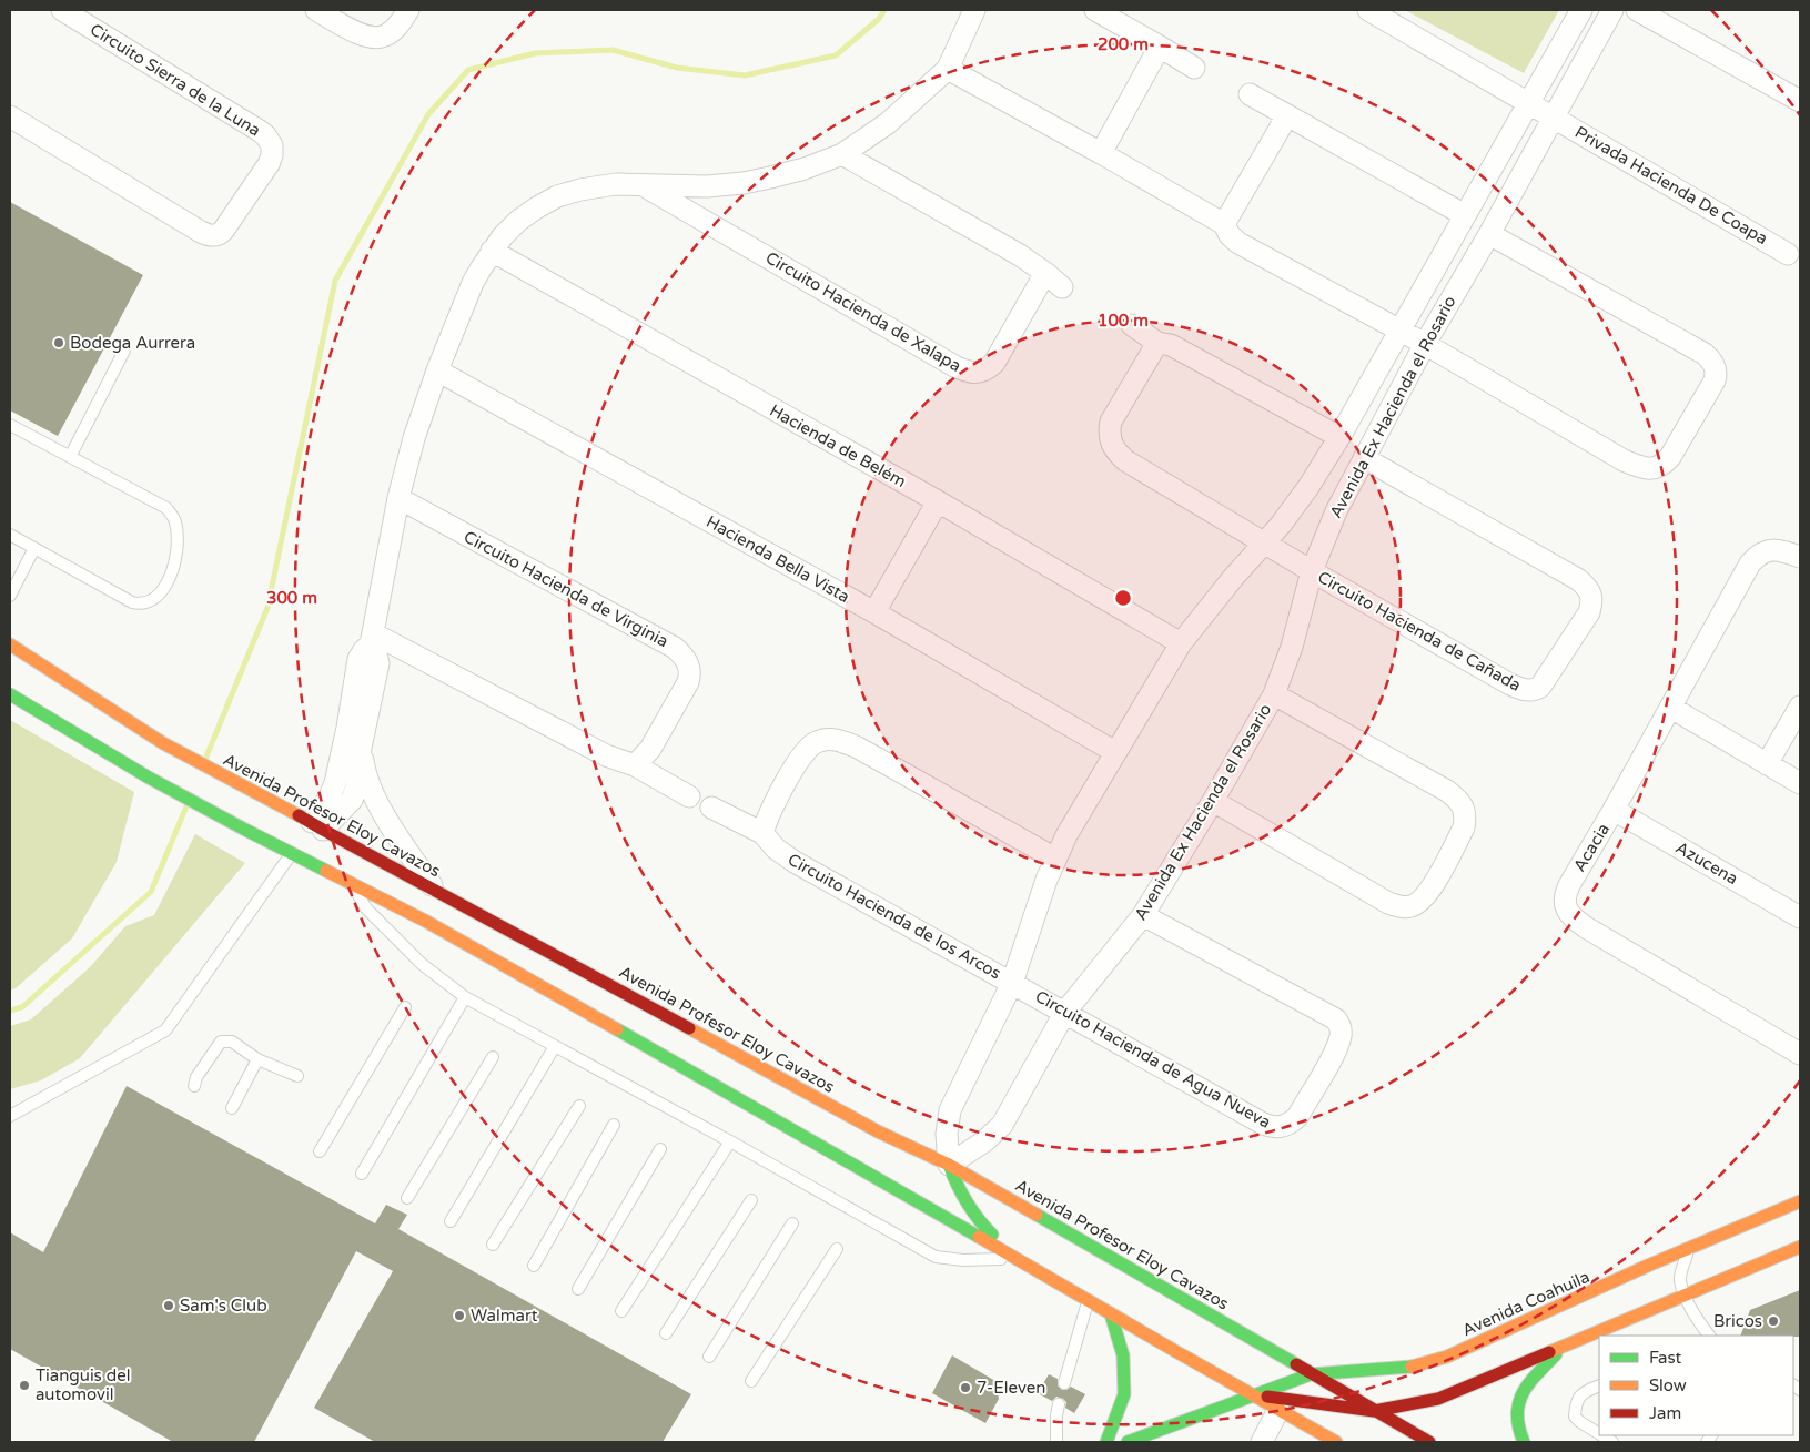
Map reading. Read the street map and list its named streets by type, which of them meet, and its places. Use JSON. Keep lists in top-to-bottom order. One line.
{"streets":{"main road":["Avenida Profesor Eloy Cavazos","Avenida Coahuila"],"street":["Circuito Sierra de la Luna","Privada Hacienda De Coapa","Circuito Hacienda de Xalapa","Avenida Ex Hacienda el Rosario","Hacienda de Belém","Hacienda Bella Vista","Circuito Hacienda de Virginia","Circuito Hacienda de Cañada","Acacia","Azucena","Circuito Hacienda de los Arcos","Circuito Hacienda de Agua Nueva"]},"crossings":[["Privada Hacienda De Coapa","Avenida Ex Hacienda el Rosario"],["Avenida Ex Hacienda el Rosario","Hacienda de Belém"],["Avenida Ex Hacienda el Rosario","Hacienda Bella Vista"],["Avenida Ex Hacienda el Rosario","Circuito Hacienda de Cañada"],["Avenida Ex Hacienda el Rosario","Avenida Profesor Eloy Cavazos"],["Avenida Ex Hacienda el Rosario","Circuito Hacienda de los Arcos"],["Avenida Ex Hacienda el Rosario","Circuito Hacienda de Agua Nueva"],["Avenida Profesor Eloy Cavazos","Avenida Coahuila"],["Acacia","Azucena"],["Circuito Hacienda de los Arcos","Circuito Hacienda de Agua Nueva"]],"places":["Bodega Aurrera","Sam's Club","Walmart","Bricos","Tianguis del automovil","7-Eleven"],"legend":["Fast","Slow","Jam"],"rings":["200 m","100 m","300 m"]}
